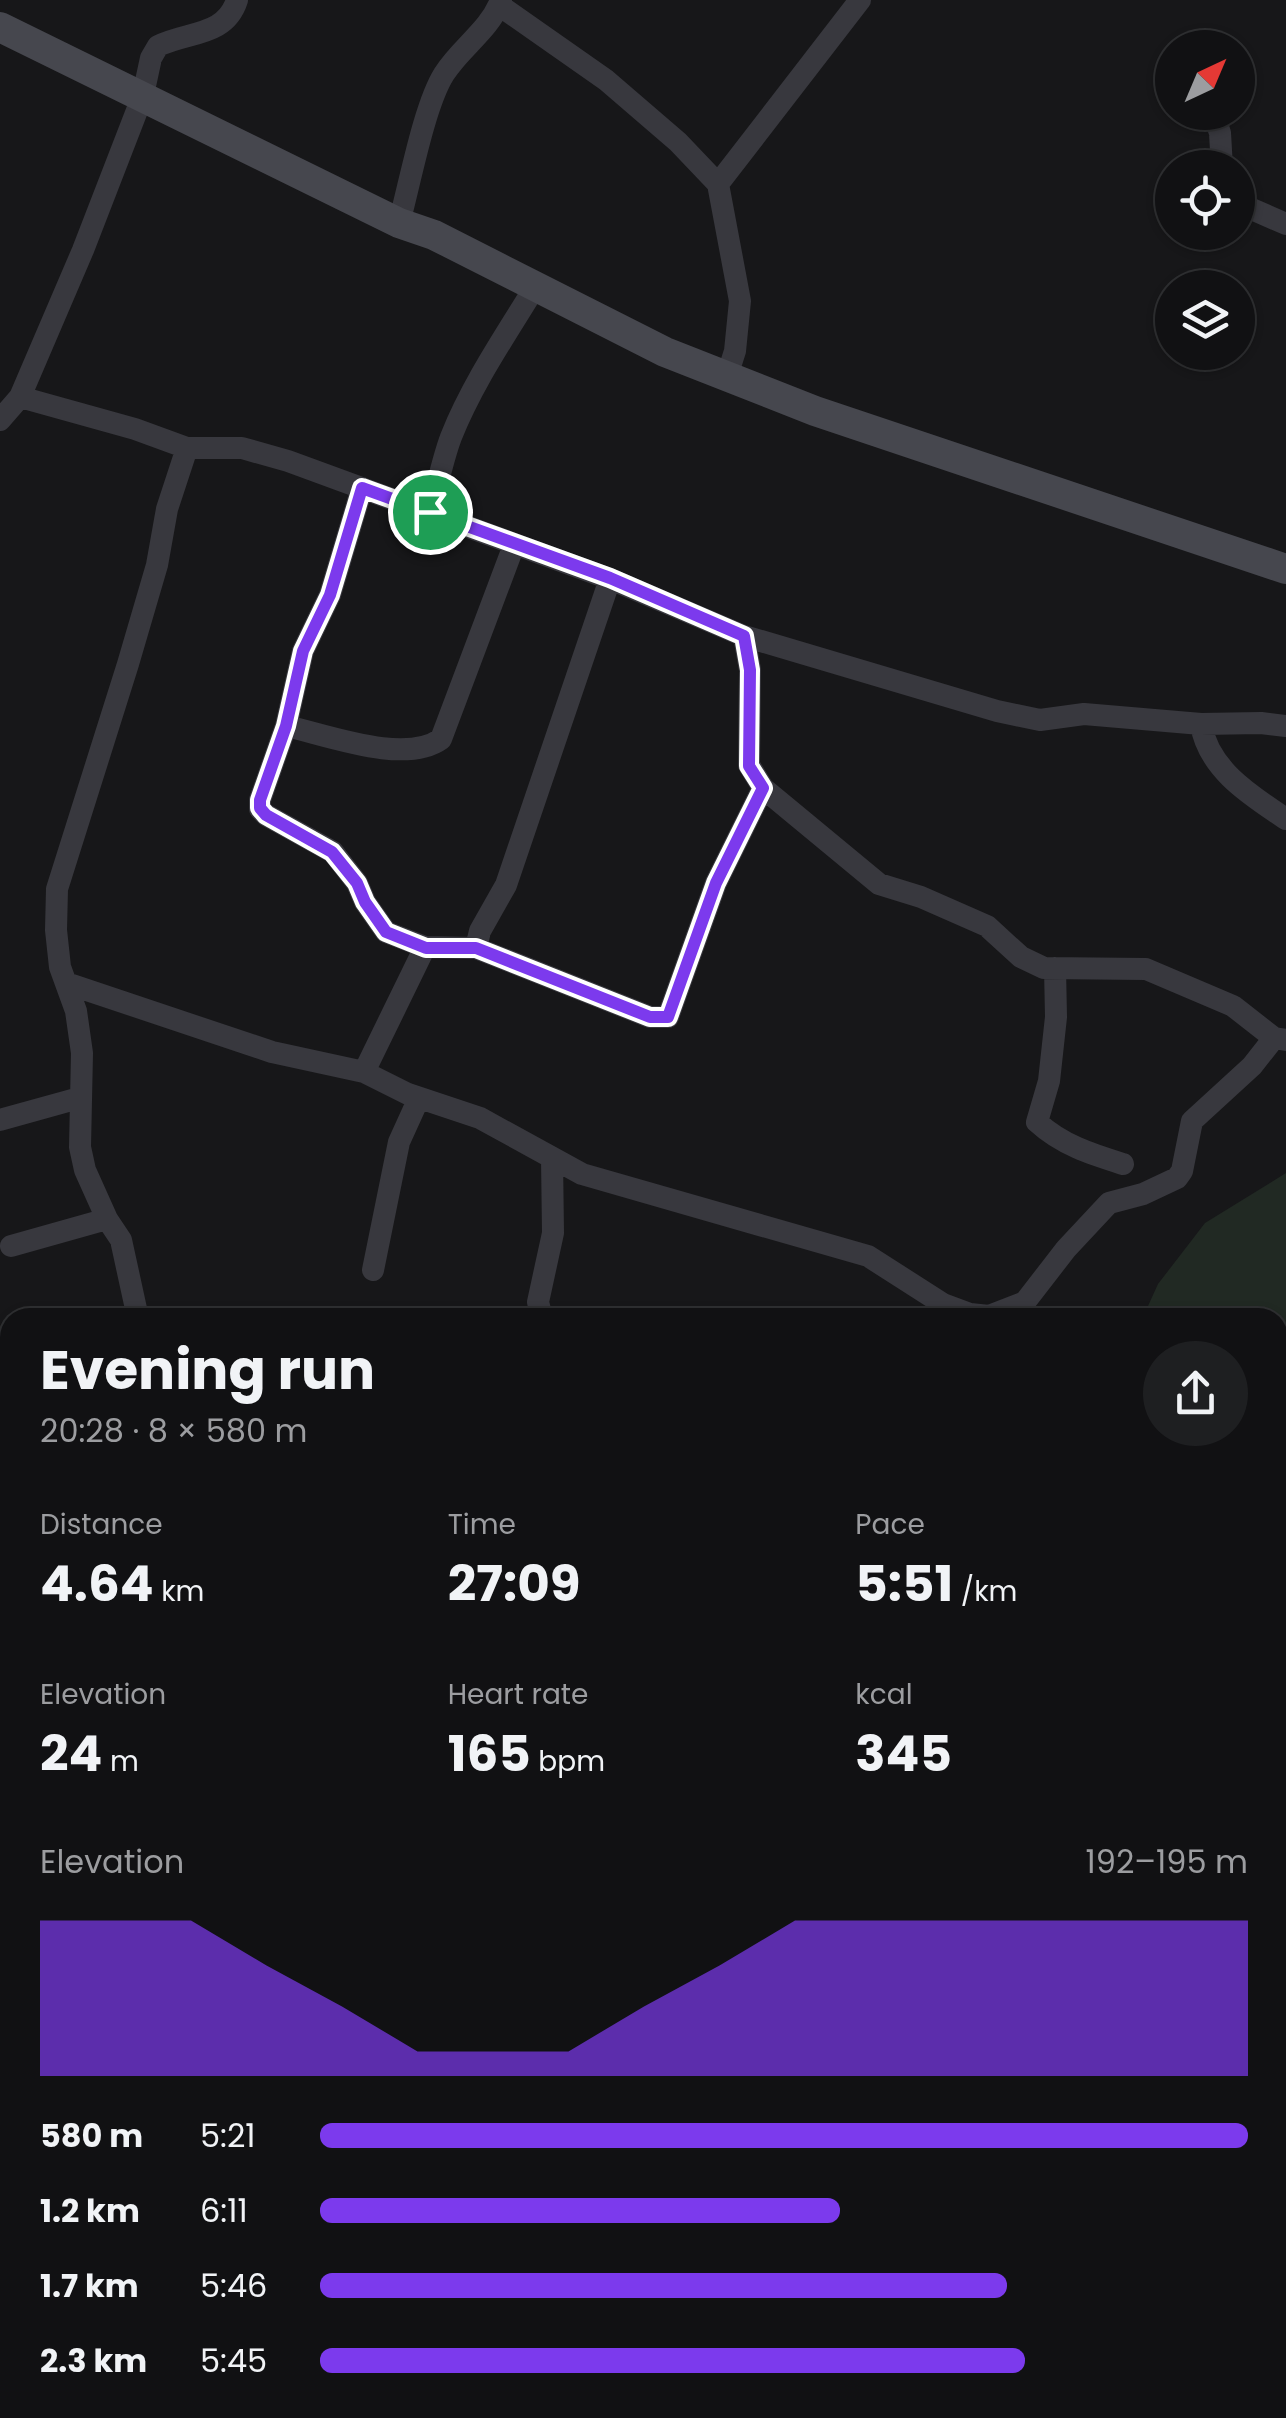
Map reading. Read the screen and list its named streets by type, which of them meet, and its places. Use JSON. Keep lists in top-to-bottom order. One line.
{"north":"top right","page":{"heading":["Evening run","20:28 · 8 × 580 m"],"stats":[["Distance","4.64 km"],["Time","27:09"],["Pace","5:51 /km"],["Elevation","24 m"],["Heart rate","165 bpm"],["kcal","345"]],"chart":["Elevation","192–195 m"],"list":[{"name":"580 m","note":"5:21"},{"name":"1.2 km","note":"6:11"},{"name":"1.7 km","note":"5:46"},{"name":"2.3 km","note":"5:45"}]}}
